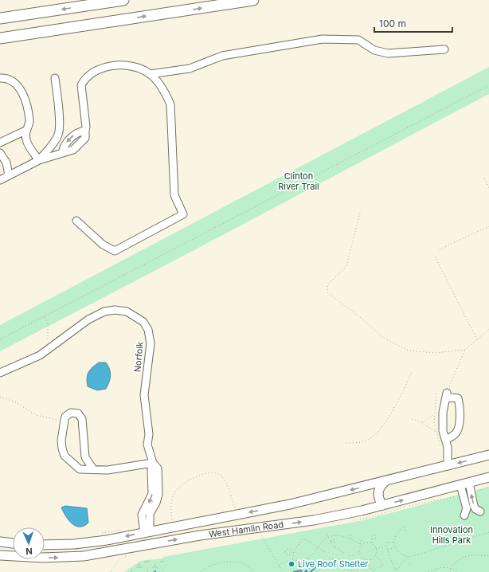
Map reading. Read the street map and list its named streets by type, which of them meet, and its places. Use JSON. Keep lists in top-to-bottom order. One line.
{"streets":{"main road":["West Hamlin Road"],"street":["Norfolk"]},"crossings":[["Norfolk","West Hamlin Road"]],"parks":["Clinton River Trail","Innovation Hills Park"],"places":["Live Roof Shelter"],"scale_bar":"100 m","north":"bottom"}
